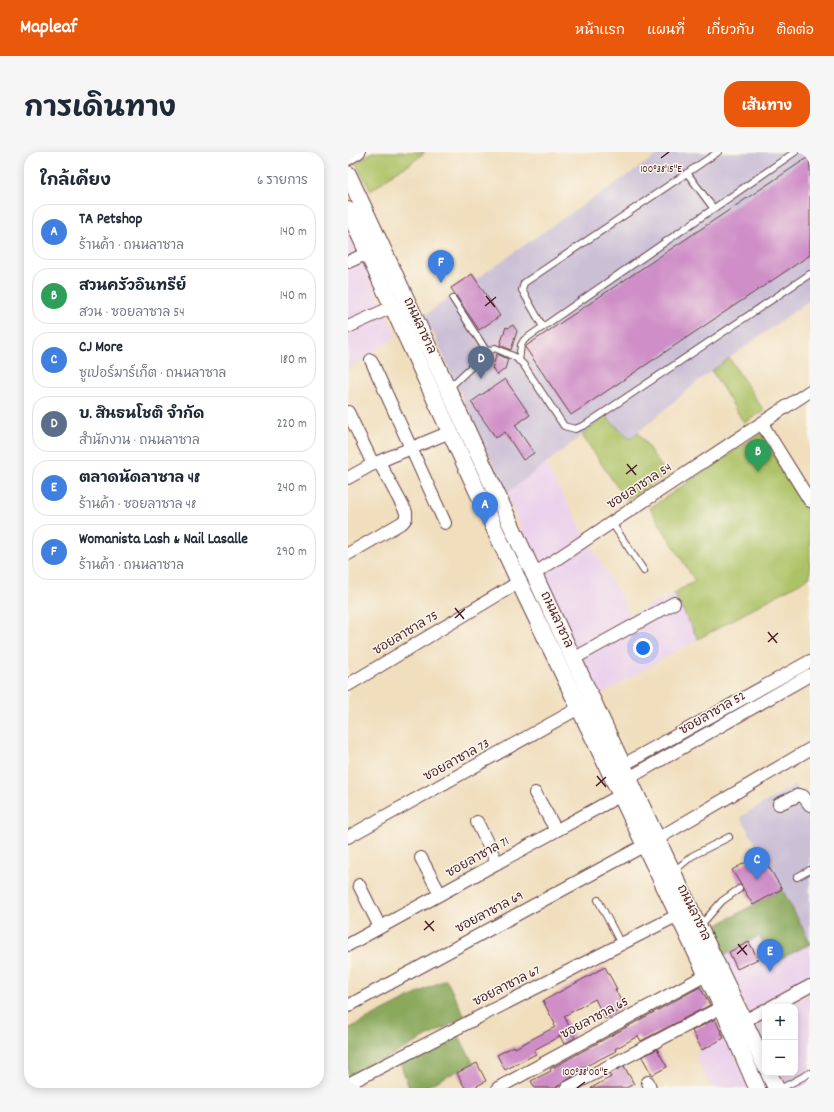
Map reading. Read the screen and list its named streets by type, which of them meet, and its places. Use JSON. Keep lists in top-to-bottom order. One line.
{"streets":{"street":["ถนนลาซาล","ซอยลาซาล 54","ซอยลาซาล 75","ซอยลาซาล 52","ซอยลาซาล 73","ซอยลาซาล 71","ซอยลาซาล 69","ซอยลาซาล 67","ซอยลาซาล 65"]},"crossings":[["ถนนลาซาล","ซอยลาซาล 54"],["ถนนลาซาล","ซอยลาซาล 75"],["ถนนลาซาล","ซอยลาซาล 52"],["ถนนลาซาล","ซอยลาซาล 73"],["ถนนลาซาล","ซอยลาซาล 71"],["ถนนลาซาล","ซอยลาซาล 69"],["ถนนลาซาล","ซอยลาซาล 67"],["ถนนลาซาล","ซอยลาซาล 65"]],"page":{"header":"Mapleaf","nav":["หน้าแรก","แผนที่","เกี่ยวกับ","ติดต่อ"],"title":"การเดินทาง","buttons":"เส้นทาง","heading":["ใกล้เคียง","6 รายการ"],"list":[{"mark":"A","name":"TA Petshop","note":"ร้านค้า · ถนนลาซาล","value":"140 m"},{"mark":"B","name":"สวนครัวอินทรีย์","note":"สวน · ซอยลาซาล 54","value":"140 m"},{"mark":"C","name":"CJ More","note":"ซูเปอร์มาร์เก็ต · ถนนลาซาล","value":"180 m"},{"mark":"D","name":"บ. สินธนโชติ จำกัด","note":"สำนักงาน · ถนนลาซาล","value":"220 m"},{"mark":"E","name":"ตลาดนัดลาซาล 48","note":"ร้านค้า · ซอยลาซาล 48","value":"240 m"},{"mark":"F","name":"Womanista Lash & Nail Lasalle","note":"ร้านค้า · ถนนลาซาล","value":"290 m"}],"pins":["F","D","B","A","C","E"],"map_buttons":["+","−"]},"coordinates":["100°38'15\"E","100°38'00\"E"]}
